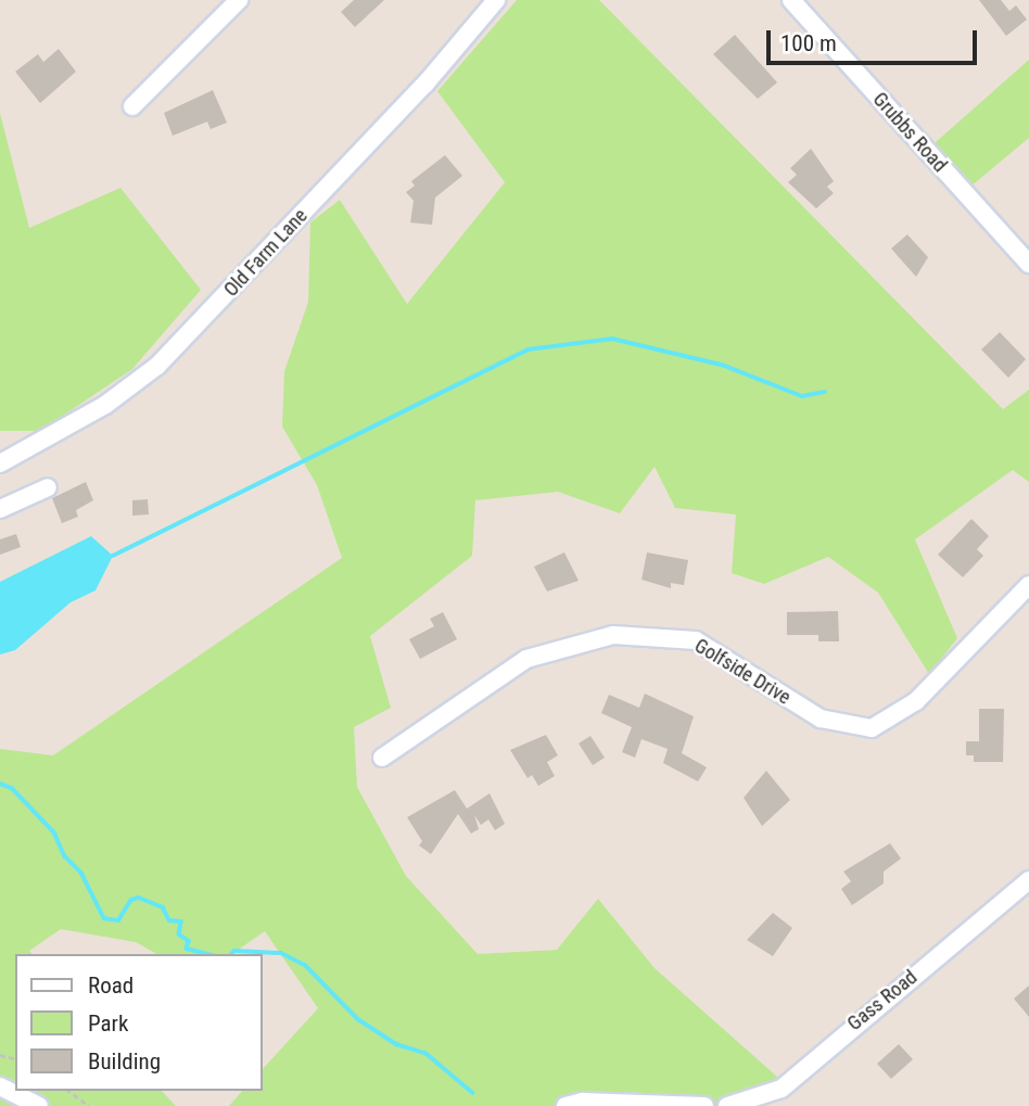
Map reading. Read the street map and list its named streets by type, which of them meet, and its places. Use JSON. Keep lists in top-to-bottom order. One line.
{"streets":{"street":["Grubbs Road","Old Farm Lane","Golfside Drive","Gass Road"]},"legend":["Road","Park","Building"],"scale_bar":"100 m"}
